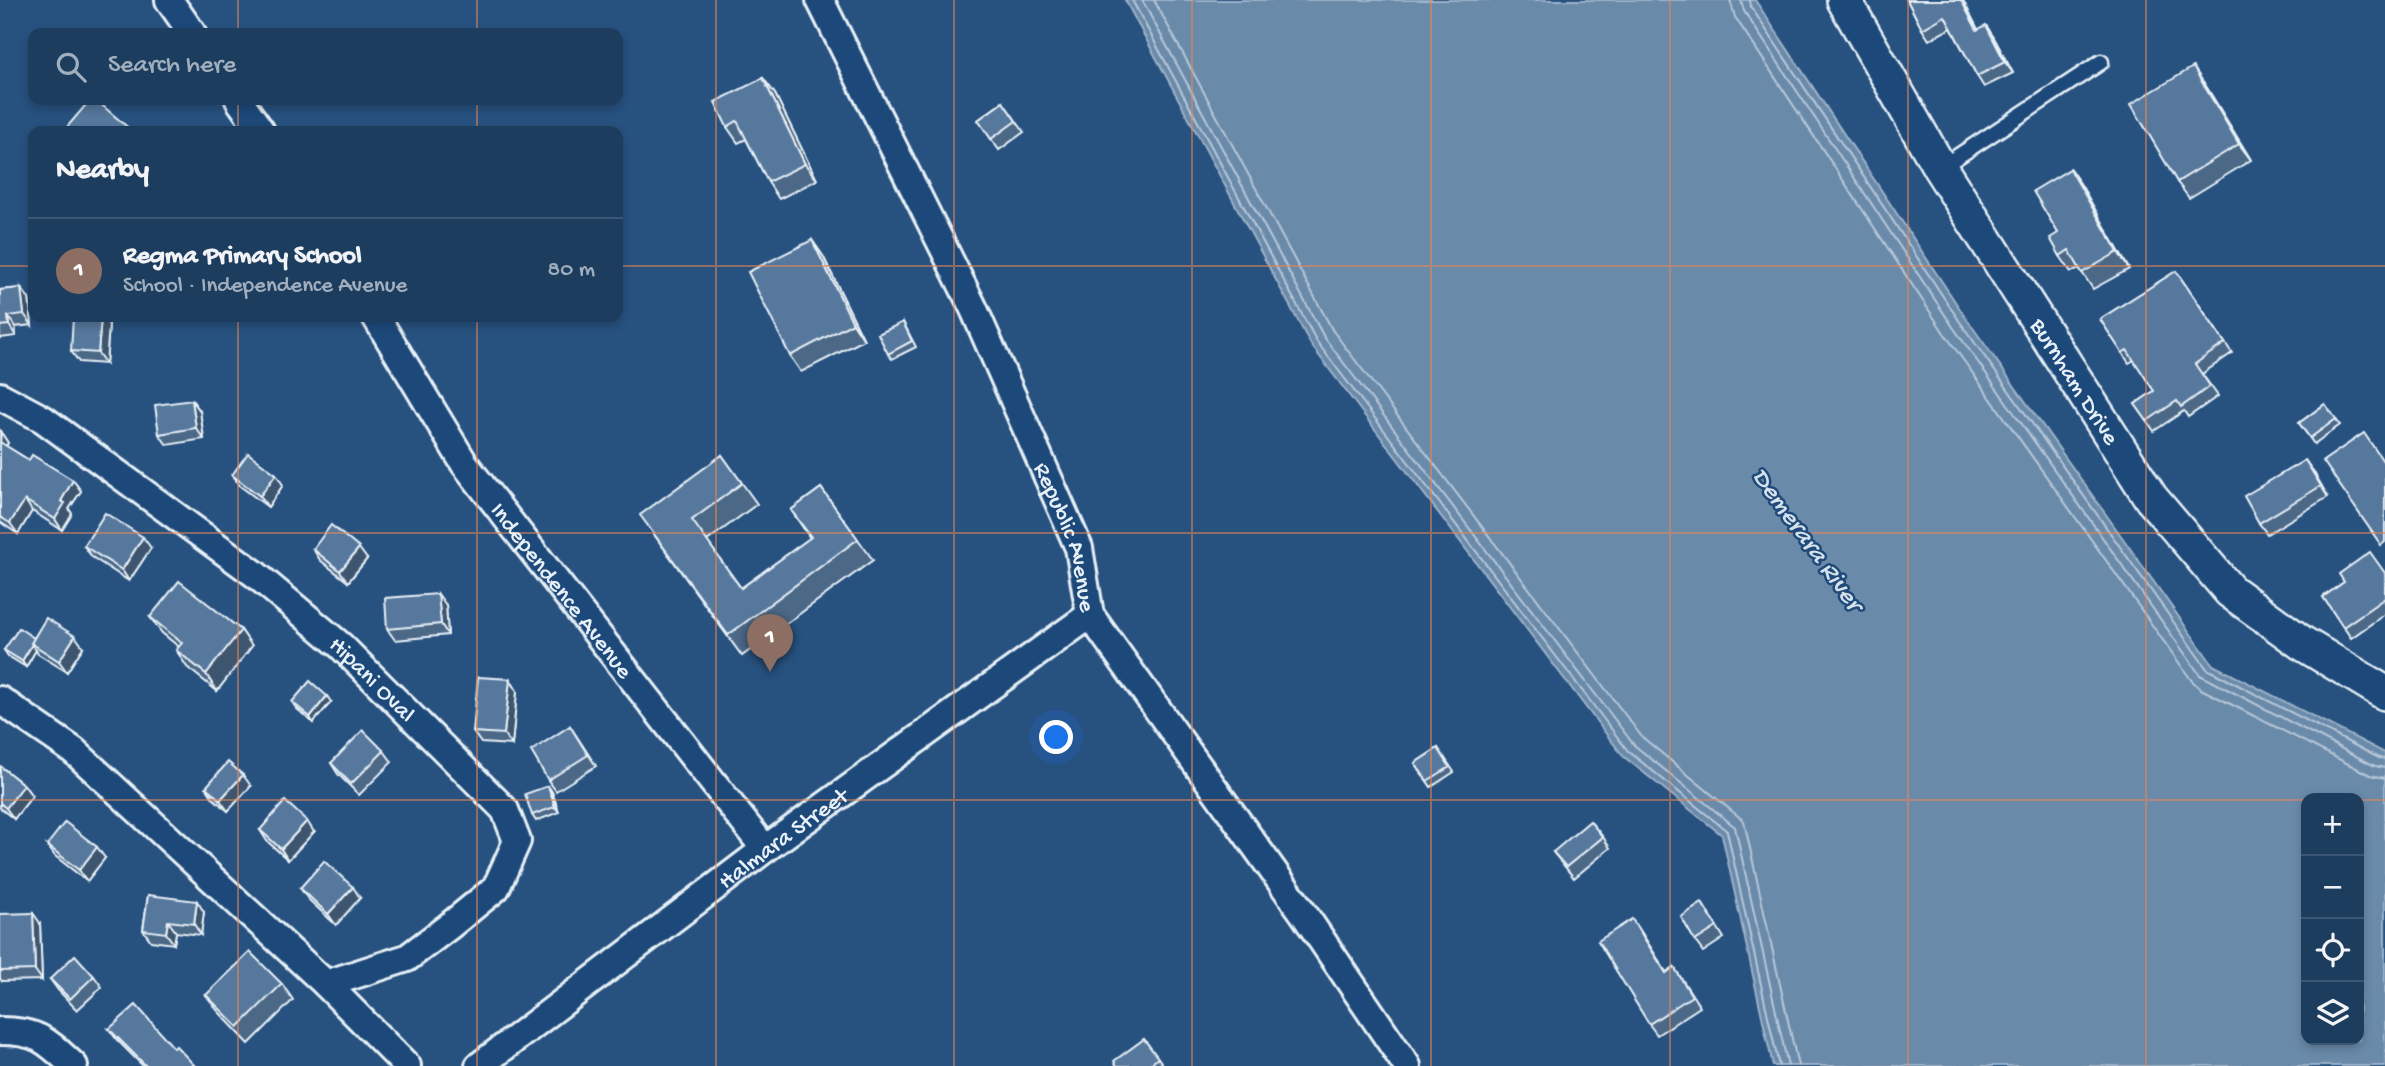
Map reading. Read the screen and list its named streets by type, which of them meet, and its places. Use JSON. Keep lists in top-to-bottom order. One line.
{"streets":{"street":["Burnham Drive","Republic Avenue","Independence Avenue","Hipani Oval","Halmara Street"]},"crossings":[["Republic Avenue","Halmara Street"],["Independence Avenue","Halmara Street"]],"water":["Demerara River"],"page":{"search":"Search here","heading":"Nearby","list":[{"mark":"1","name":"Regma Primary School","note":"School · Independence Avenue","value":"80 m"}],"pins":"1","map_buttons":["+","−"]}}
